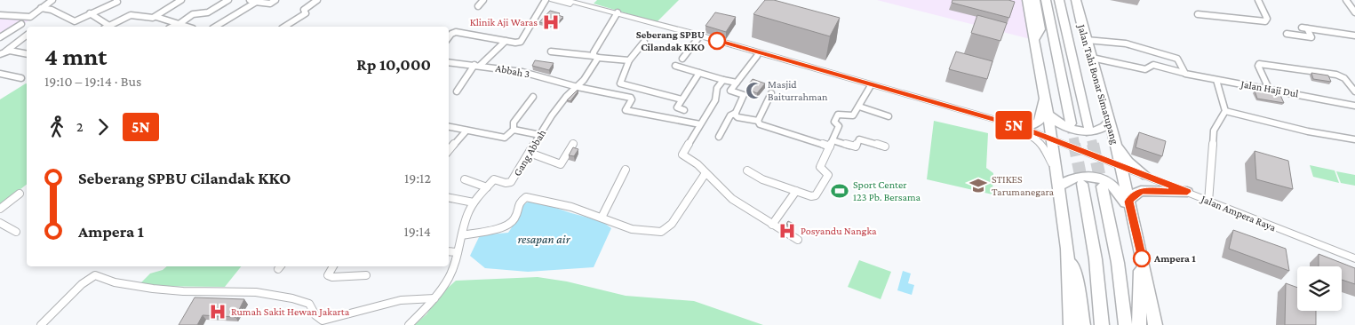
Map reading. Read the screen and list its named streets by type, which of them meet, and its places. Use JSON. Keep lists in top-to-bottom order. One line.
{"streets":{"highway":["Jalan Tahi Bonar Simatupang"],"street":["Abbah 3","Jalan Haji Dul","Gang Abbah","Jalan Ampera Raya"]},"crossings":[["Abbah 3","Gang Abbah"],["Jalan Tahi Bonar Simatupang","Jalan Haji Dul"],["Jalan Tahi Bonar Simatupang","Jalan Ampera Raya"]],"water":["resapan air"],"places":{"hospital":["Klinik Aji Waras","Posyandu Nangka","Rumah Sakit Hewan Jakarta"],"other":["Seberang SPBU Cilandak KKO","Ampera 1"],"mosque":["Masjid Baiturrahman"],"school or university":["STIKES Tarumanegara"],"sports":["Sport Center 123 Pb. Bersama"]},"lines":["bus line 5N"],"page":{"on_map":"5N","heading":["4 mnt","19:10 – 19:14 · Bus","Rp 10,000"],"legs":["2","5N"],"list":[{"name":"Seberang SPBU Cilandak KKO","value":"19:12"},{"name":"Ampera 1","value":"19:14"}]}}
